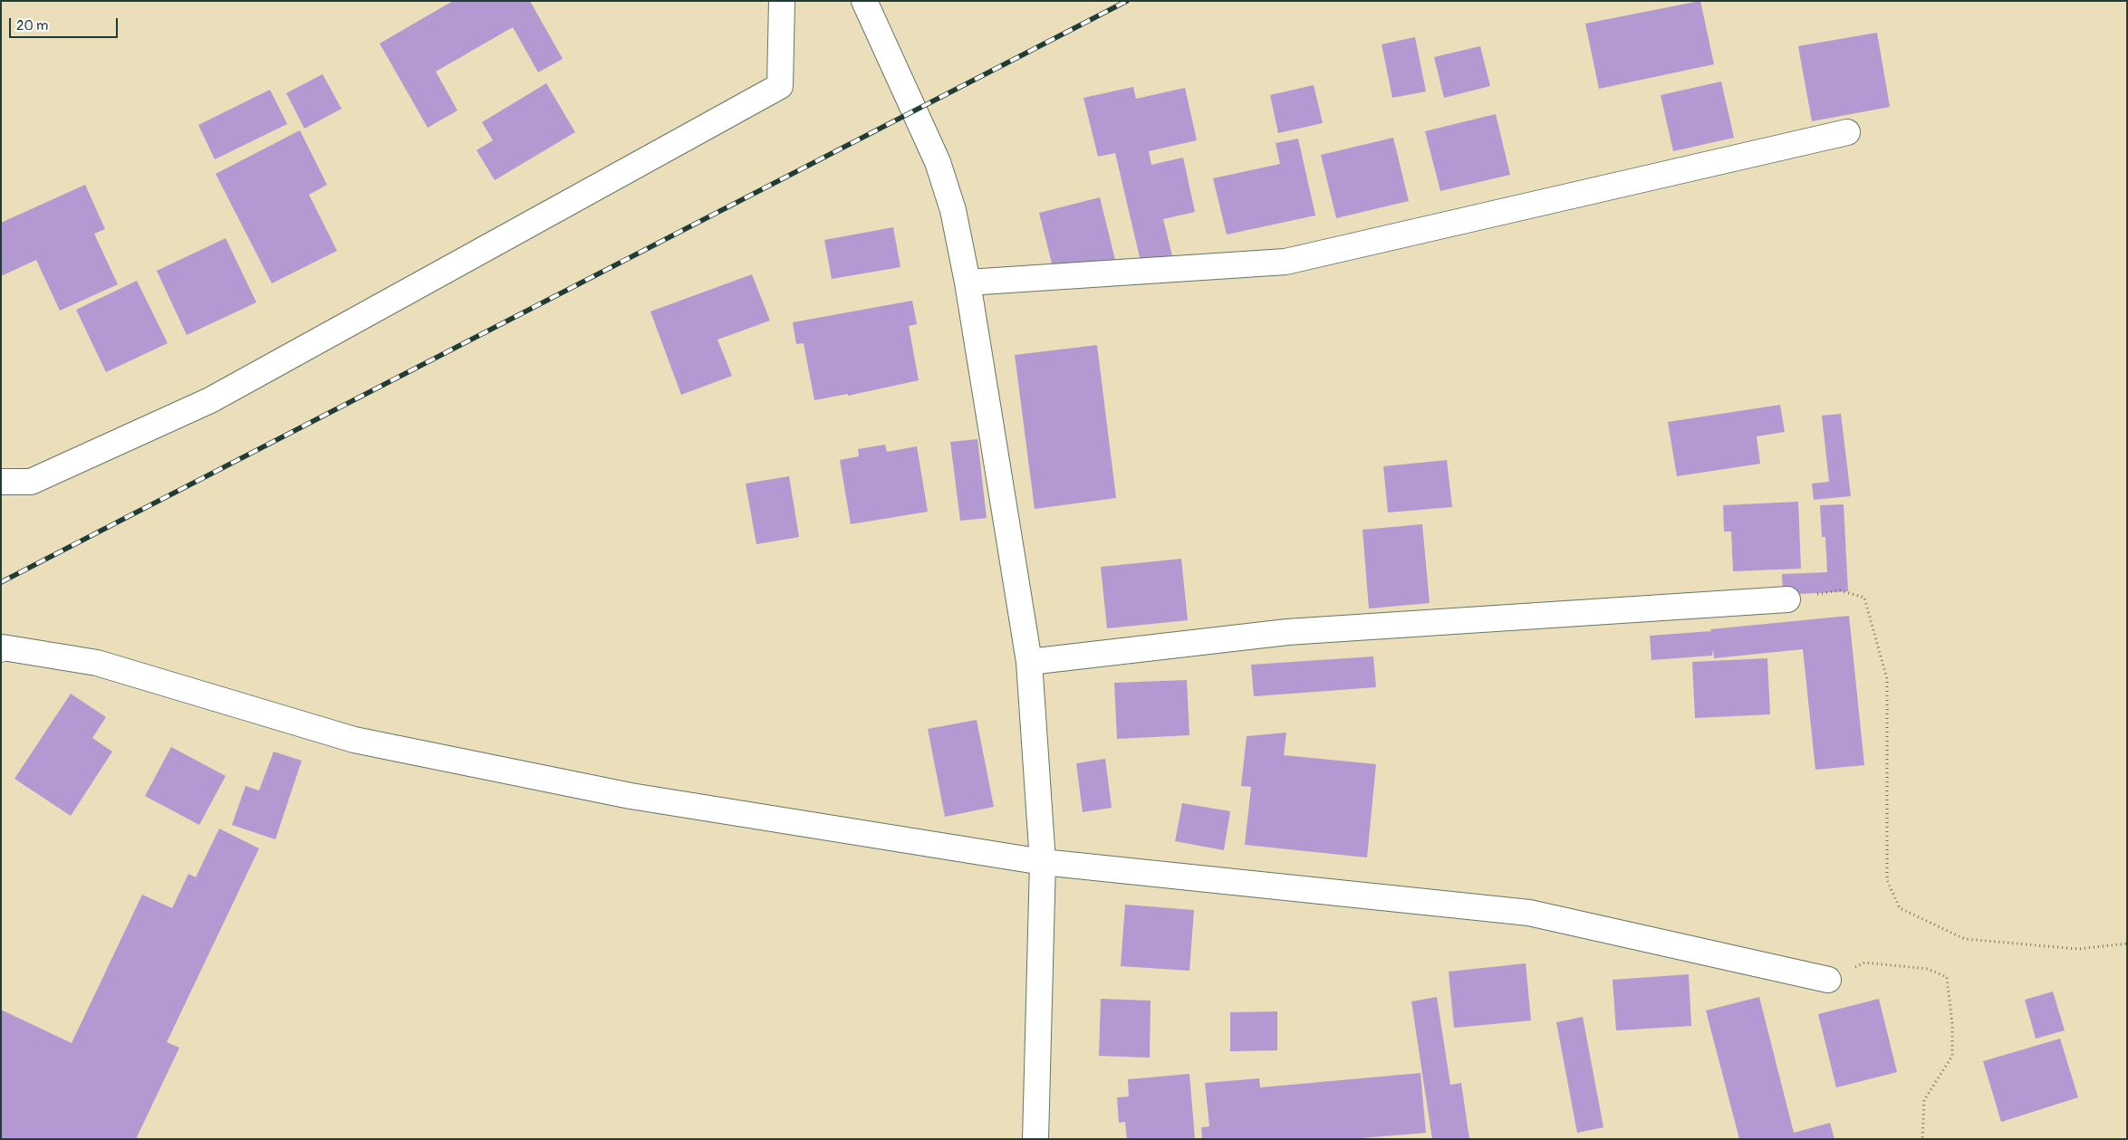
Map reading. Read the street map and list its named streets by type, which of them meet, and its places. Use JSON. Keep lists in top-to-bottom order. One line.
{"scale_bar":"20 m"}
